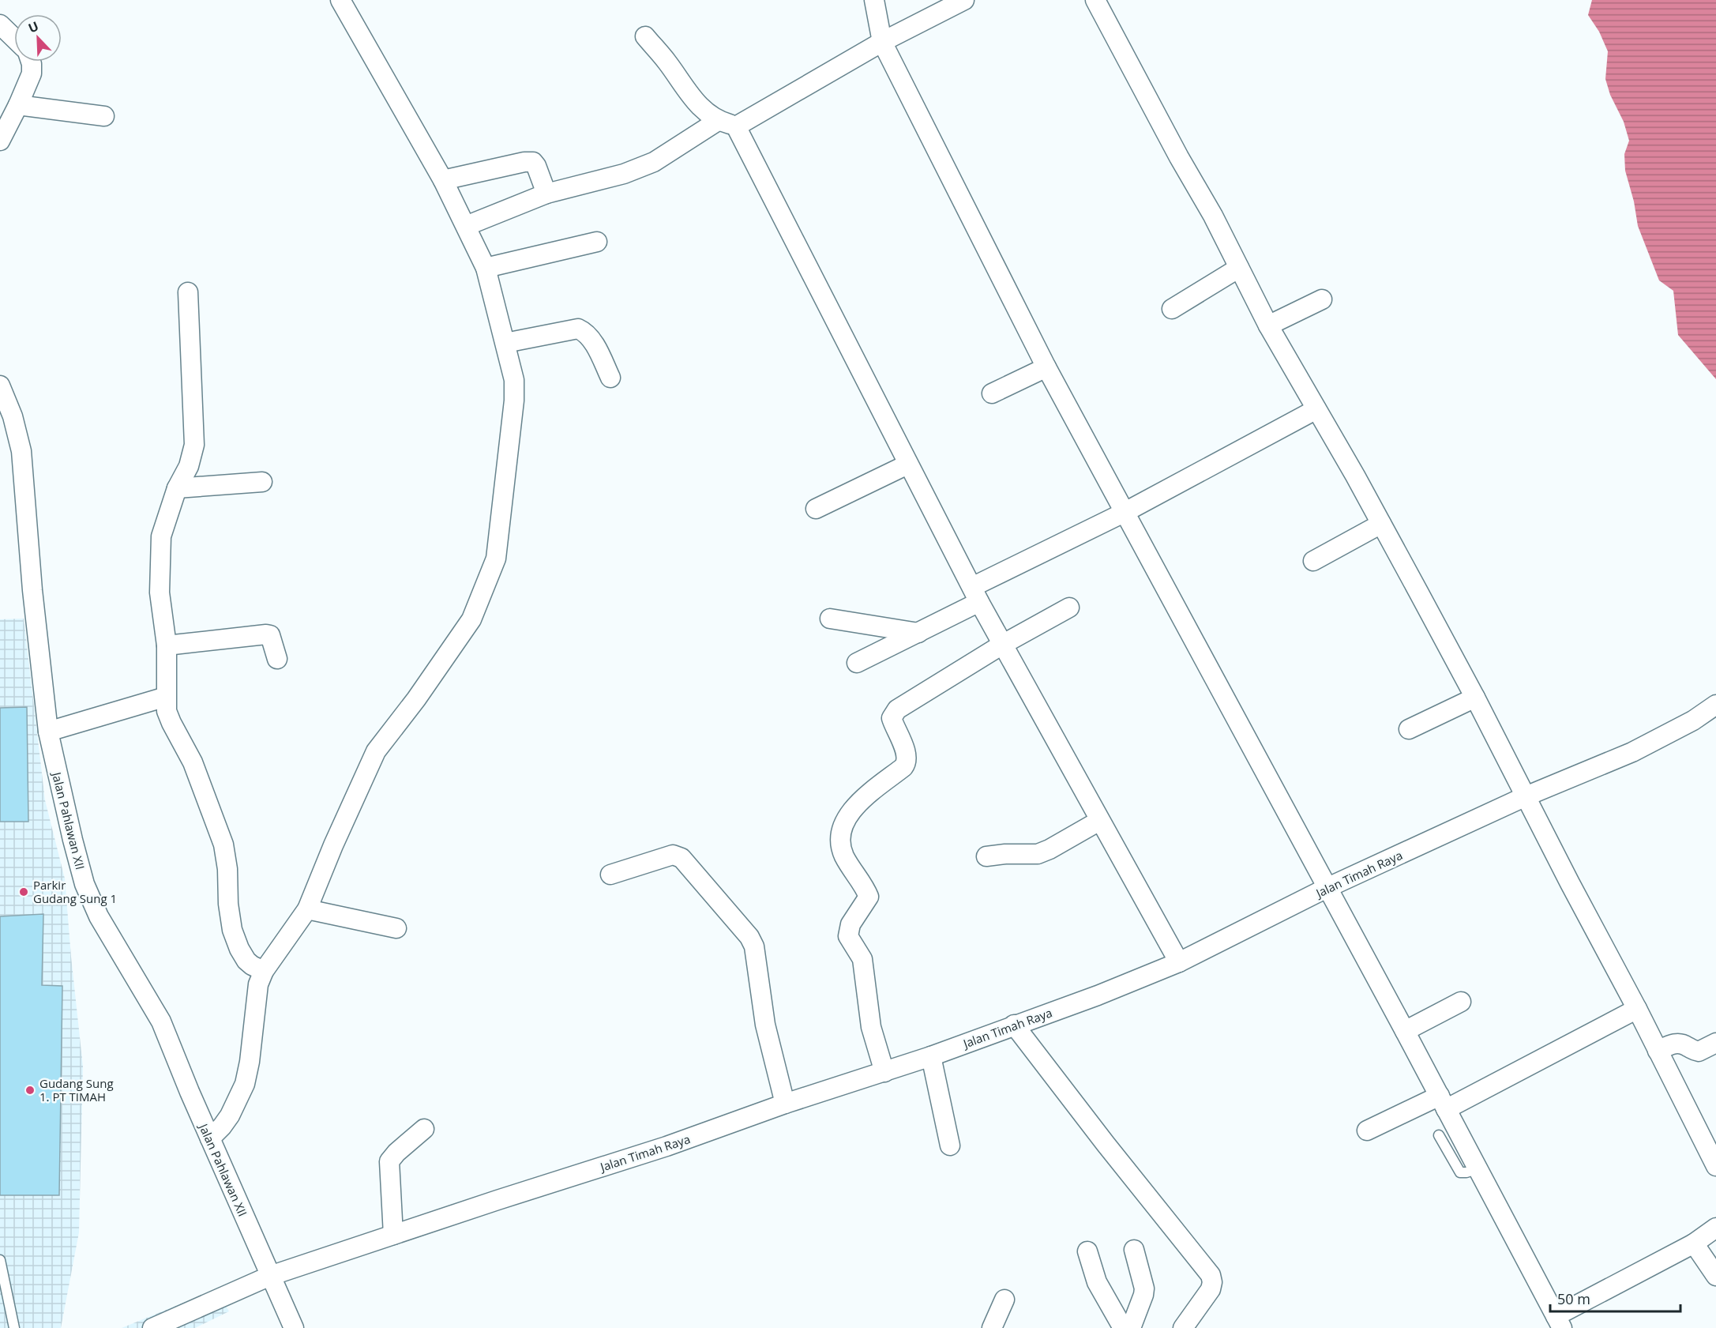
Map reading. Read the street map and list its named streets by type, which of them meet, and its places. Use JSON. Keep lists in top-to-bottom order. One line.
{"streets":{"street":["Jalan Pahlawan XII","Jalan Timah Raya"]},"crossings":[["Jalan Pahlawan XII","Jalan Timah Raya"]],"places":["Parkir Gudang Sung 1","Gudang Sung 1. PT TIMAH"],"scale_bar":"50 m","north":"top left"}
